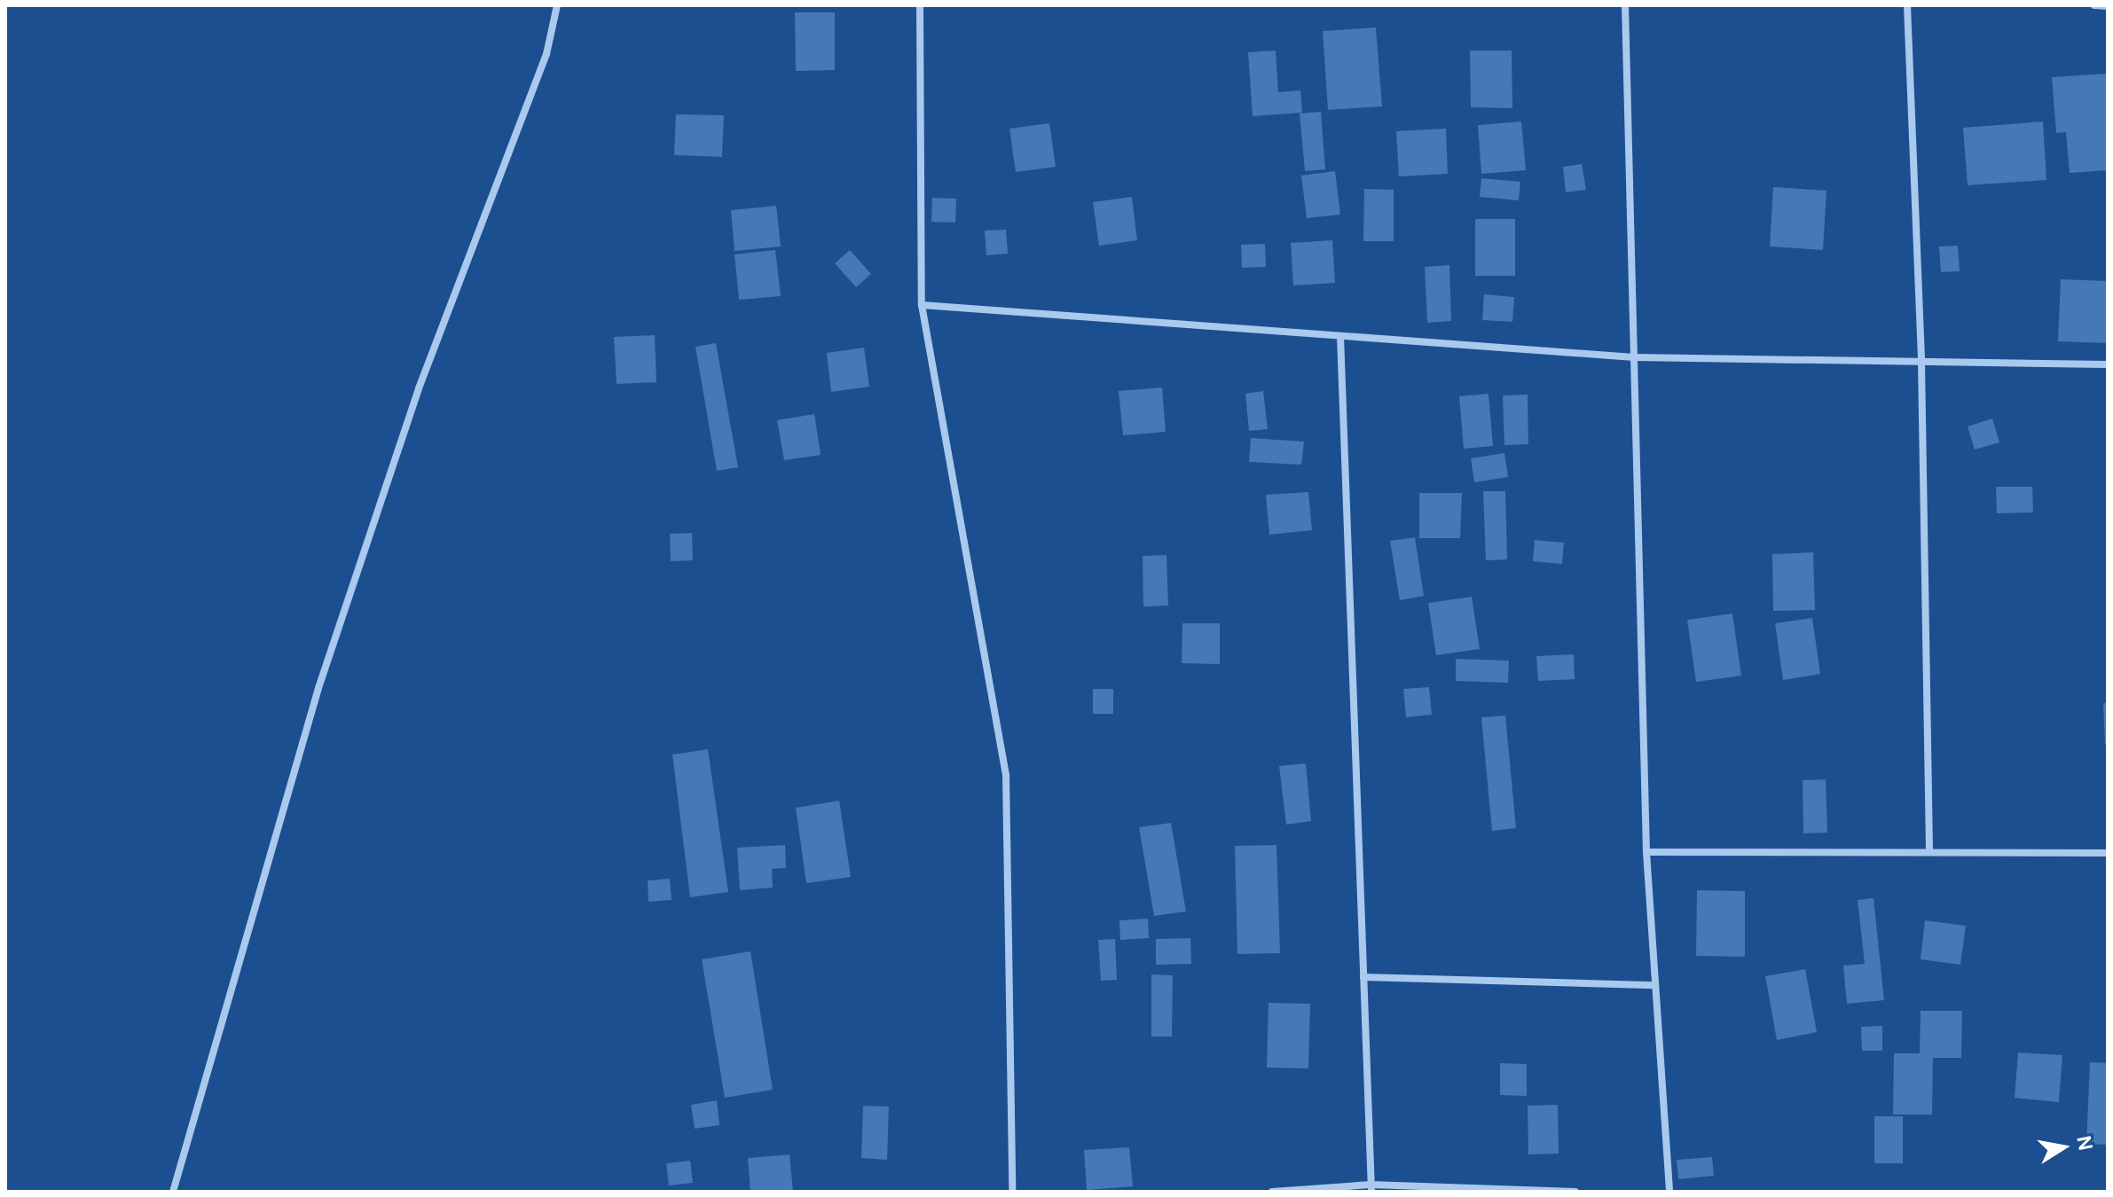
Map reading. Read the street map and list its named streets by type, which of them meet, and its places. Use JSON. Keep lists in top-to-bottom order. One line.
{"north":"right"}
